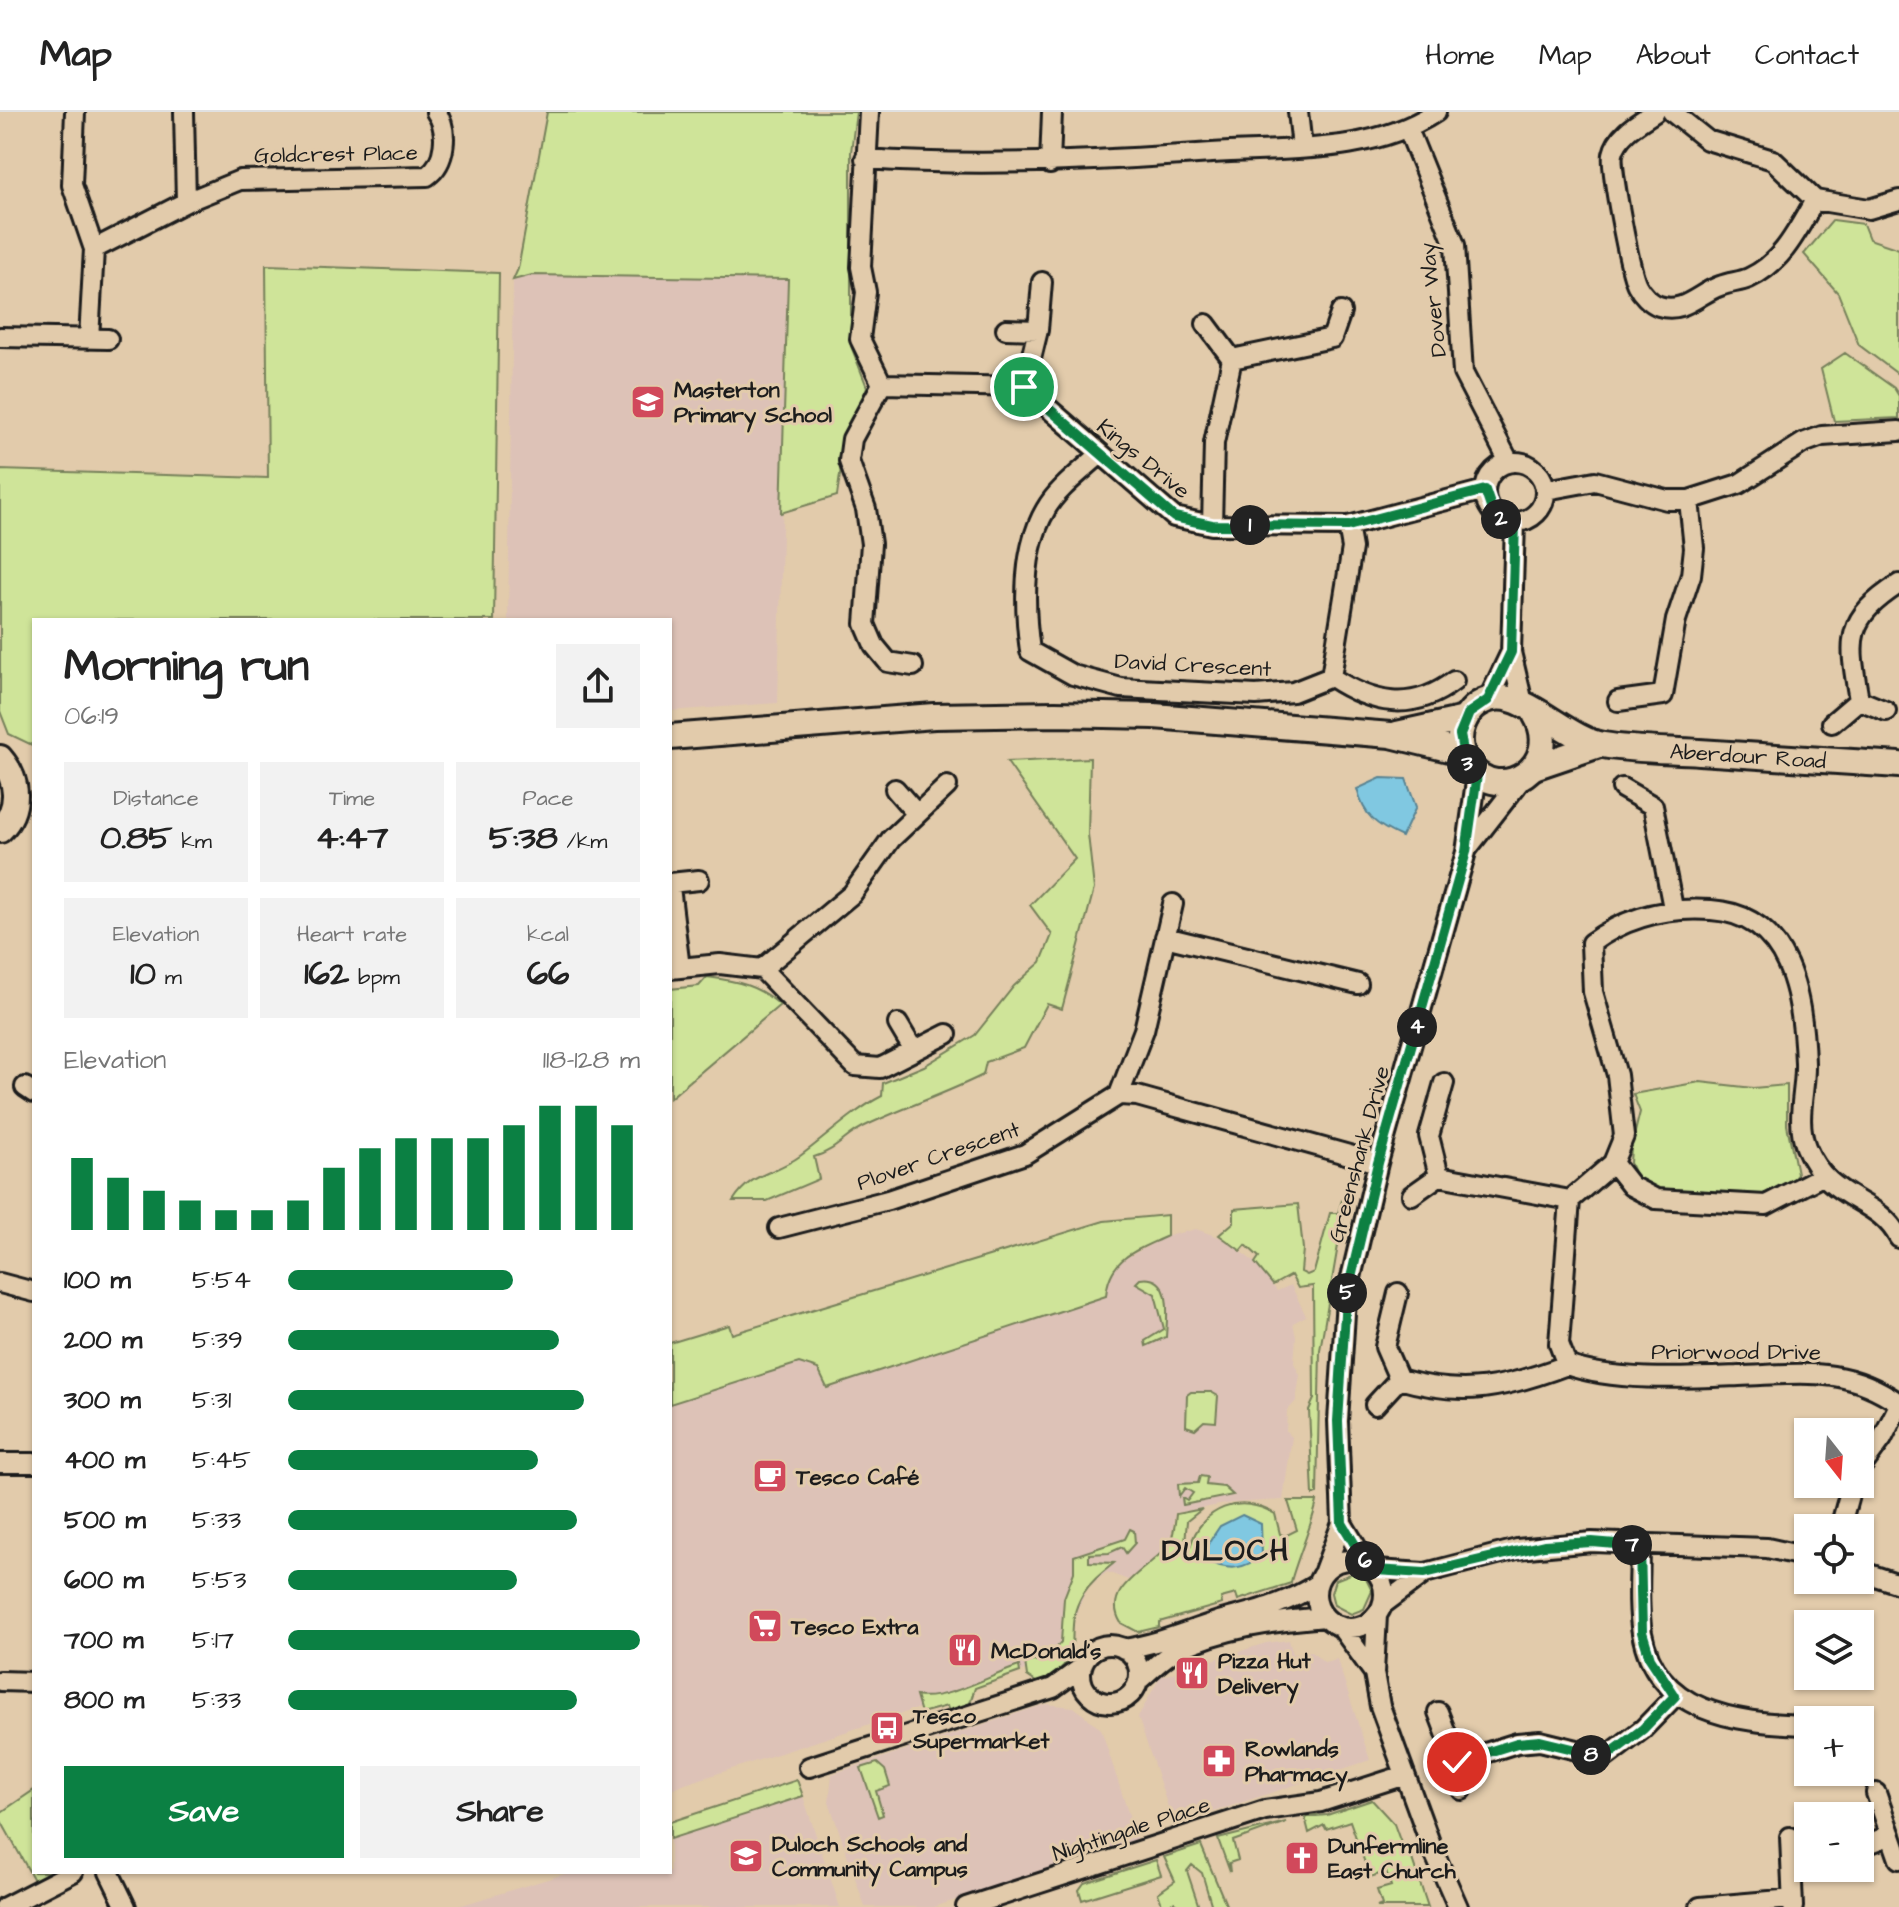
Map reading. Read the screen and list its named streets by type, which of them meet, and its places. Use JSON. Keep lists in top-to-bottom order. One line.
{"streets":{"main road":["Aberdour Road"],"street":["Goldcrest Place","Dover Way","Kings Drive","David Crescent","Greenshank Drive","Plover Crescent","Priorwood Drive","Nightingale Place"]},"crossings":[["Dover Way","Kings Drive"],["Kings Drive","David Crescent"]],"districts":["DULOCH"],"places":{"school or university":["Masterton Primary School","Duloch Schools and Community Campus"],"cafe":["Tesco Café"],"supermarket":["Tesco Extra"],"restaurant":["McDonald's","Pizza Hut Delivery"],"bus stop":["Tesco Supermarket"],"pharmacy":["Rowlands Pharmacy"],"church":["Dunfermline East Church"]},"north":"bottom","page":{"header":"Map","nav":["Home","Map","About","Contact"],"pins":["2","1","3","4","5","7","6","8"],"heading":["Morning run","06:19"],"stats":[["Distance","0.85 km"],["Time","4:47"],["Pace","5:38 /km"],["Elevation","10 m"],["Heart rate","162 bpm"],["kcal","66"]],"chart":["Elevation","118–128 m"],"list":[{"name":"100 m","note":"5:54"},{"name":"200 m","note":"5:39"},{"name":"300 m","note":"5:31"},{"name":"400 m","note":"5:45"},{"name":"500 m","note":"5:33"},{"name":"600 m","note":"5:53"},{"name":"700 m","note":"5:17"},{"name":"800 m","note":"5:33"}],"map_buttons":["+","−"],"buttons":["Save","Share"]}}
